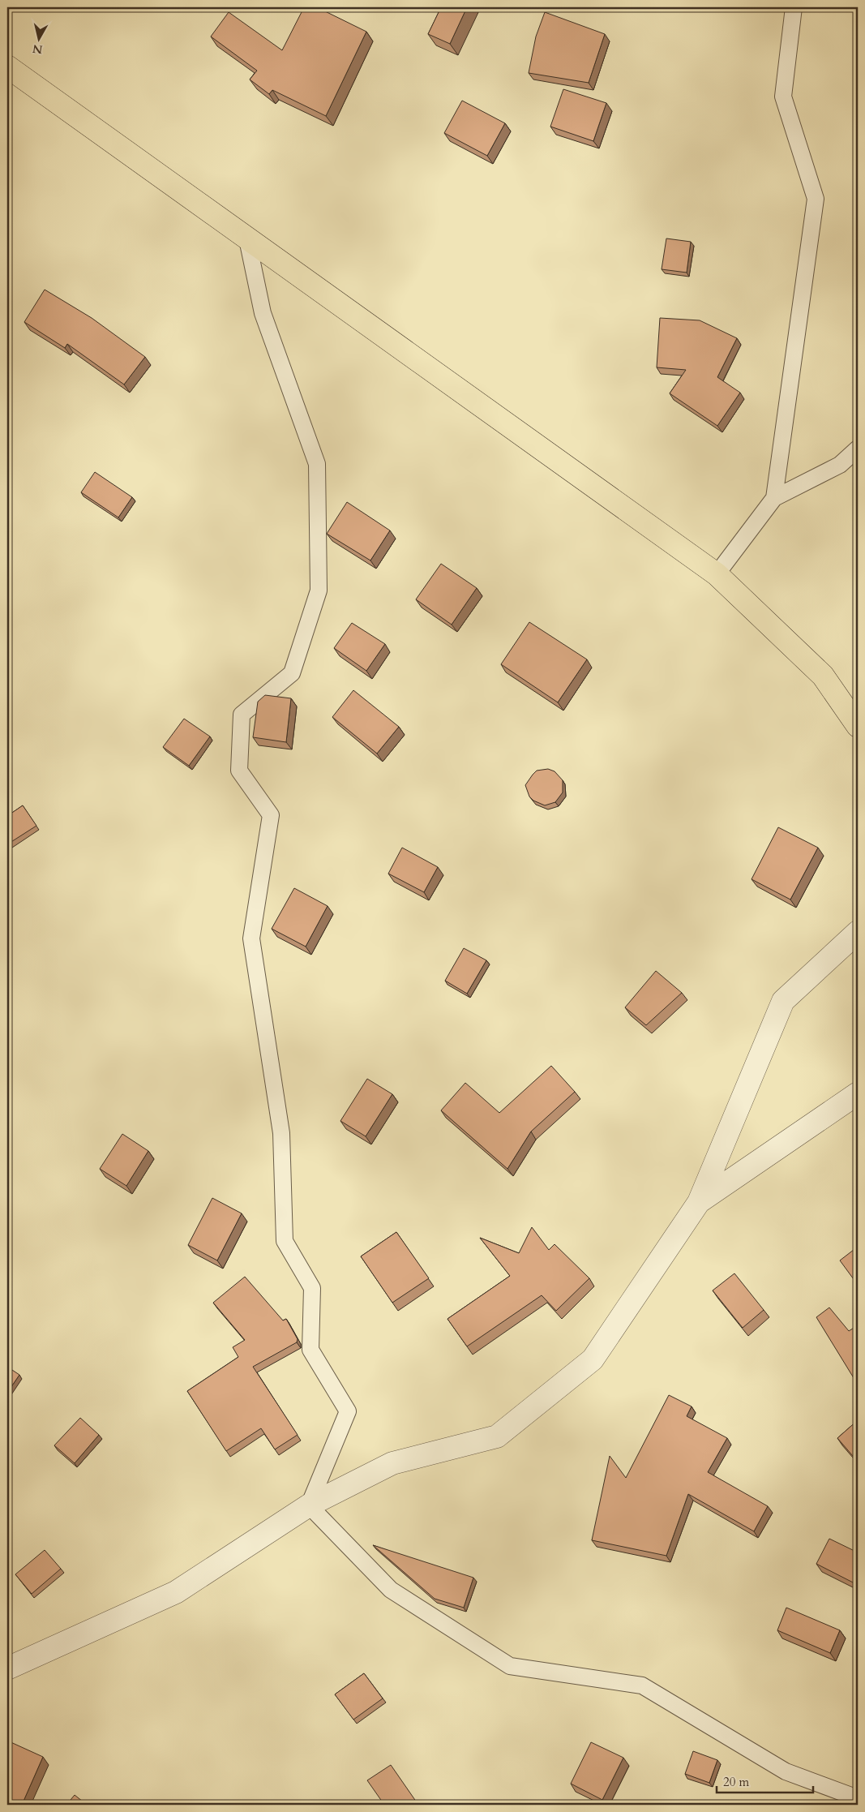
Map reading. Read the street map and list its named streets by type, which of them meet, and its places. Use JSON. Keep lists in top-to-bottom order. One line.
{"scale_bar":"20 m","north":"bottom"}
